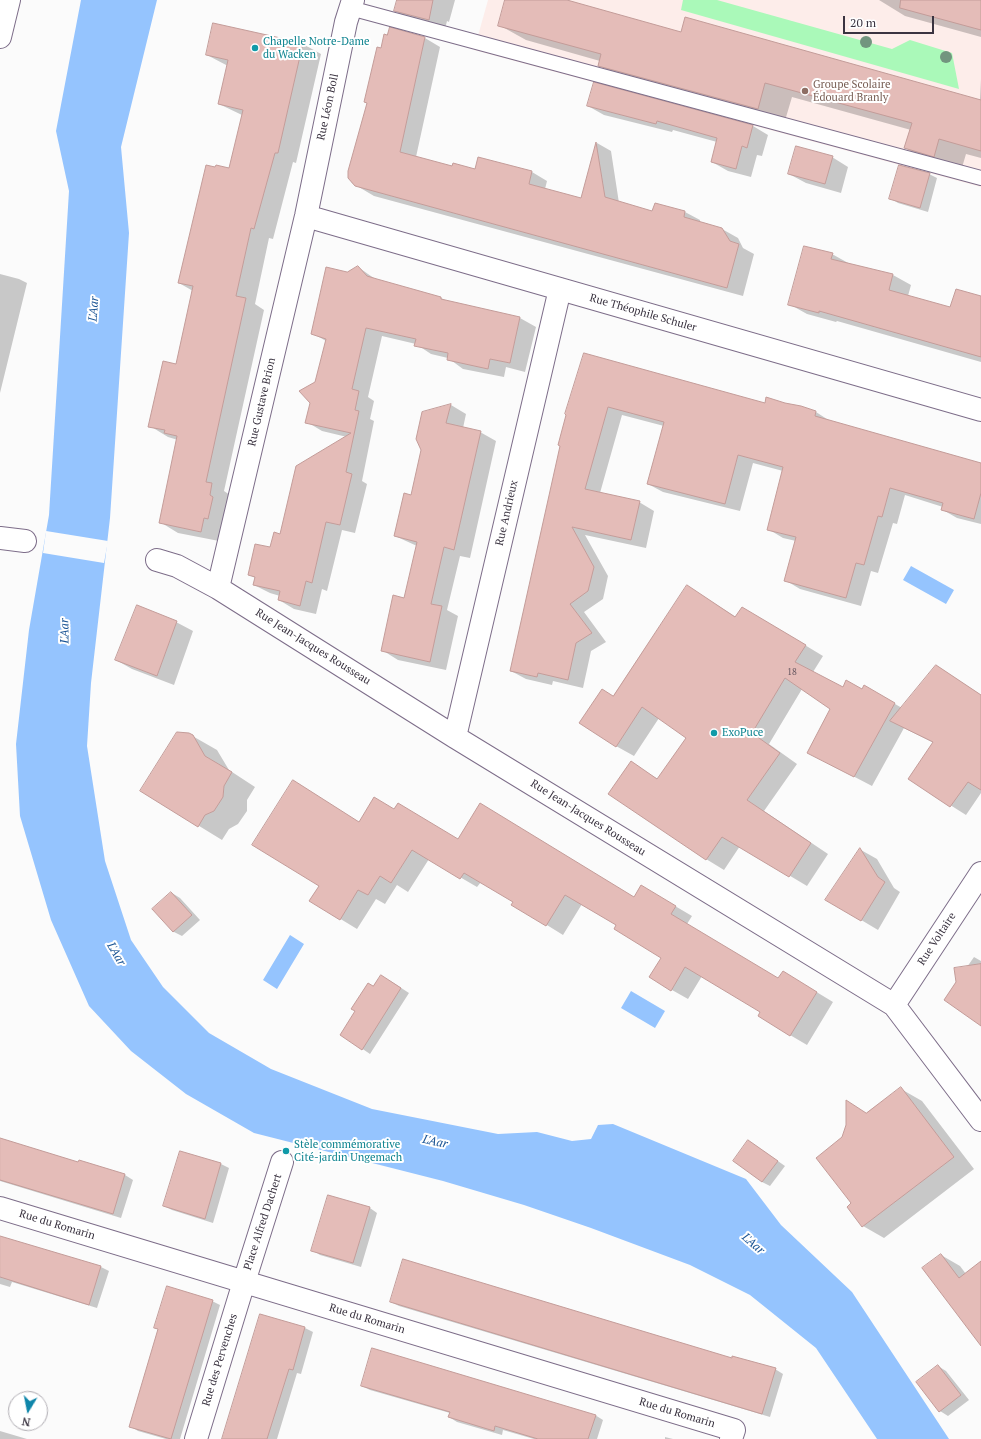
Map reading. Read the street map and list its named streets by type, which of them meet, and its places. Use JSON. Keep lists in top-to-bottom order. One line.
{"streets":{"street":["Rue Léon Boll","Rue Théophile Schuler","Rue Gustave Brion","Rue Andrieux","Rue Jean-Jacques Rousseau","Rue Voltaire","Place Alfred Dachert","Rue du Romarin","Rue des Pervenches"]},"crossings":[["Rue Léon Boll","Rue Théophile Schuler"],["Rue Léon Boll","Rue Gustave Brion"],["Rue Théophile Schuler","Rue Gustave Brion"],["Rue Théophile Schuler","Rue Andrieux"],["Rue Gustave Brion","Rue Jean-Jacques Rousseau"],["Rue Andrieux","Rue Jean-Jacques Rousseau"],["Rue Jean-Jacques Rousseau","Rue Voltaire"],["Place Alfred Dachert","Rue du Romarin"],["Place Alfred Dachert","Rue des Pervenches"],["Rue du Romarin","Rue des Pervenches"]],"water":["L'Aar"],"places":["Chapelle Notre-Dame du Wacken","Groupe Scolaire Édouard Branly","ExoPuce","Stèle commémorative Cité-jardin Ungemach"],"house_numbers":["18"],"scale_bar":"20 m","north":"bottom"}
